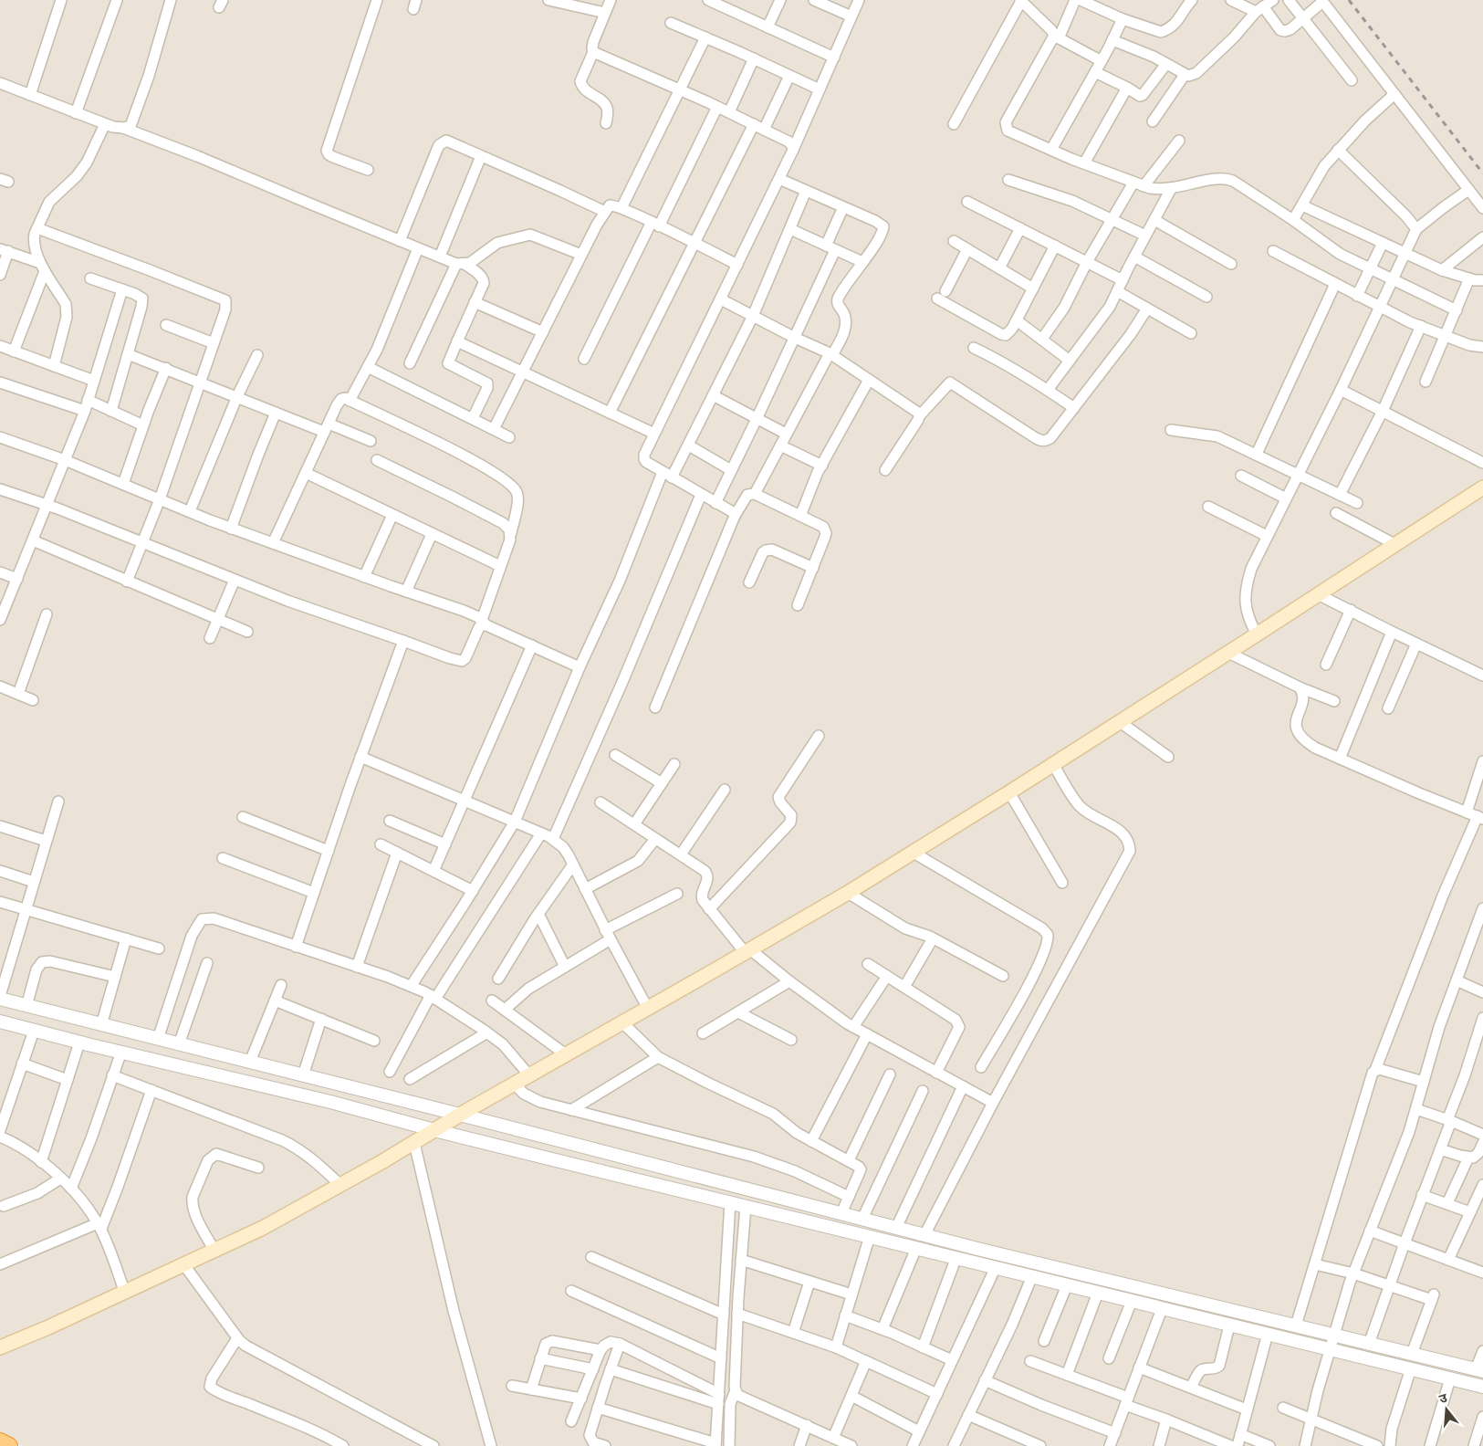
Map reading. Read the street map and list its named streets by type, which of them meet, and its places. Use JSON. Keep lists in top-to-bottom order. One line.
{"north":"top"}
